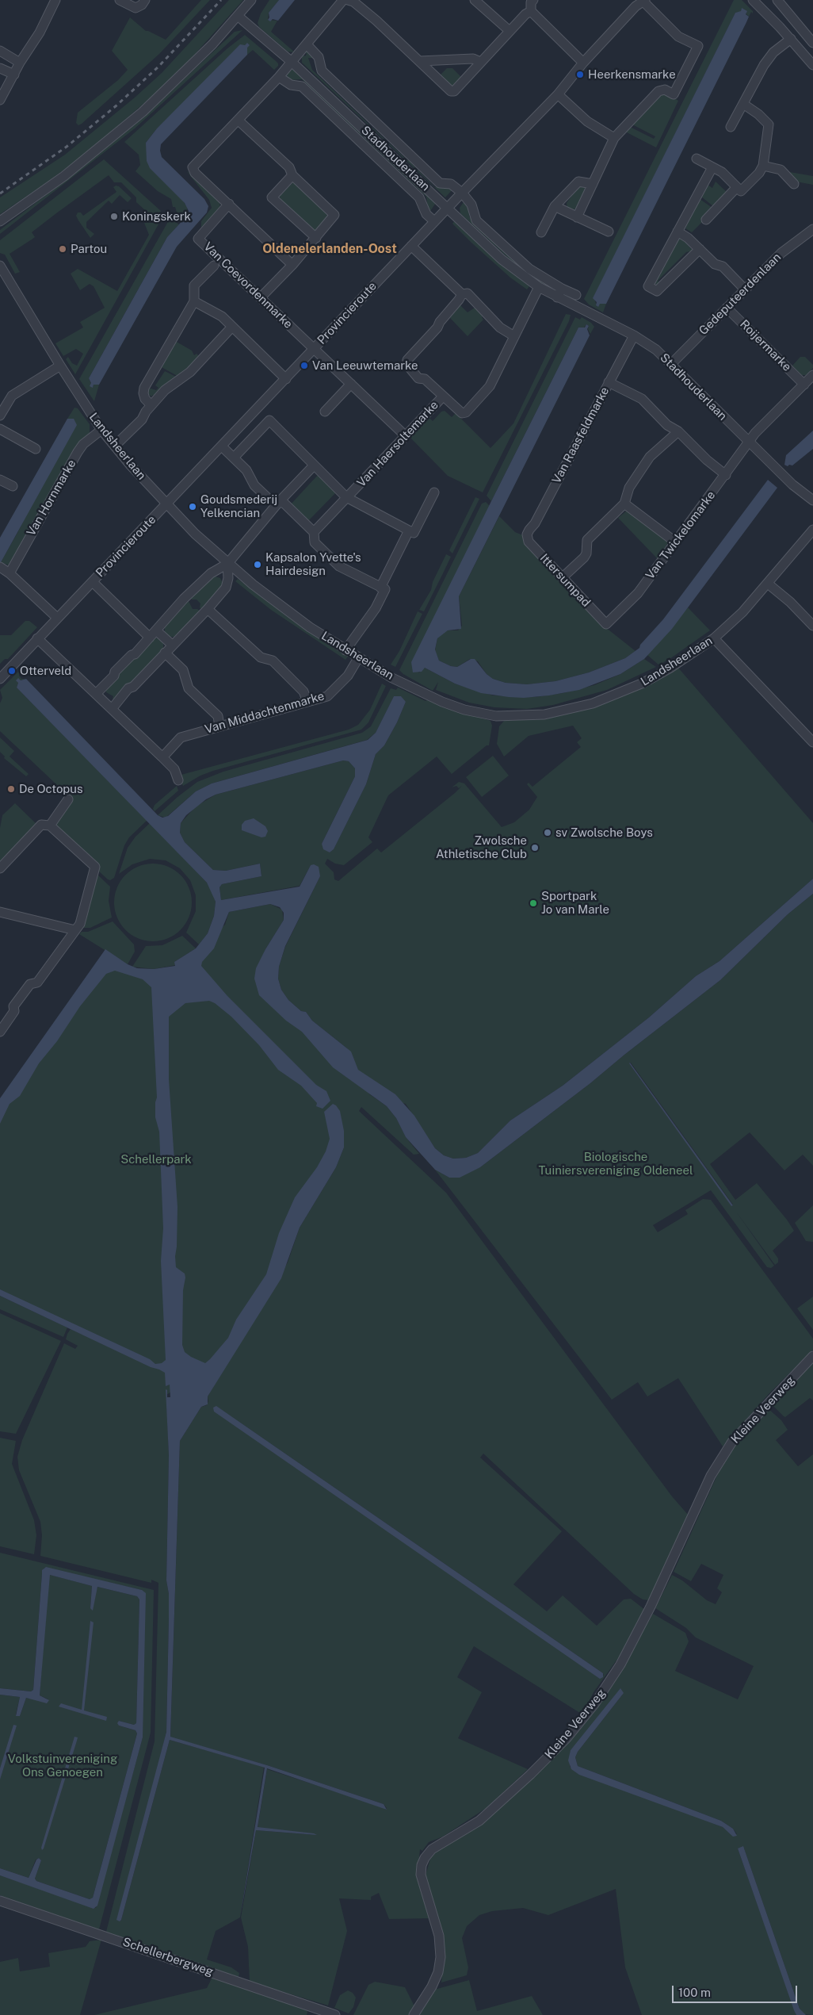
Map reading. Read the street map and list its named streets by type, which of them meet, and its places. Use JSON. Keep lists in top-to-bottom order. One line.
{"streets":{"street":["Stadhouderlaan","Van Coevordenmarke","Gedeputeerdenlaan","Provincieroute","Roijermarke","Van Raasfeldmarke","Van Haersoltemarke","Landsheerlaan","Van Hornmarke","Van Twickelomarke","Ittersumpad","Van Middachtenmarke","Kleine Veerweg","Schellerbergweg"]},"crossings":[["Stadhouderlaan","Gedeputeerdenlaan"],["Stadhouderlaan","Provincieroute"],["Stadhouderlaan","Van Raasfeldmarke"],["Stadhouderlaan","Van Haersoltemarke"],["Stadhouderlaan","Van Twickelomarke"],["Van Coevordenmarke","Provincieroute"],["Gedeputeerdenlaan","Roijermarke"],["Provincieroute","Landsheerlaan"],["Roijermarke","Van Twickelomarke"],["Van Raasfeldmarke","Ittersumpad"],["Landsheerlaan","Van Hornmarke"],["Landsheerlaan","Van Middachtenmarke"],["Van Twickelomarke","Ittersumpad"]],"districts":["Oldenelerlanden-Oost"],"parks":["Biologische Tuiniersvereniging Oldeneel","Schellerpark","Volkstuinvereniging Ons Genoegen"],"places":["Heerkensmarke","Koningskerk","Partou","Van Leeuwtemarke","Goudsmederij Yelkencian","Kapsalon Yvette's Hairdesign","Otterveld","De Octopus","sv Zwolsche Boys","Zwolsche Athletische Club","Sportpark Jo van Marle"],"scale_bar":"100 m"}
